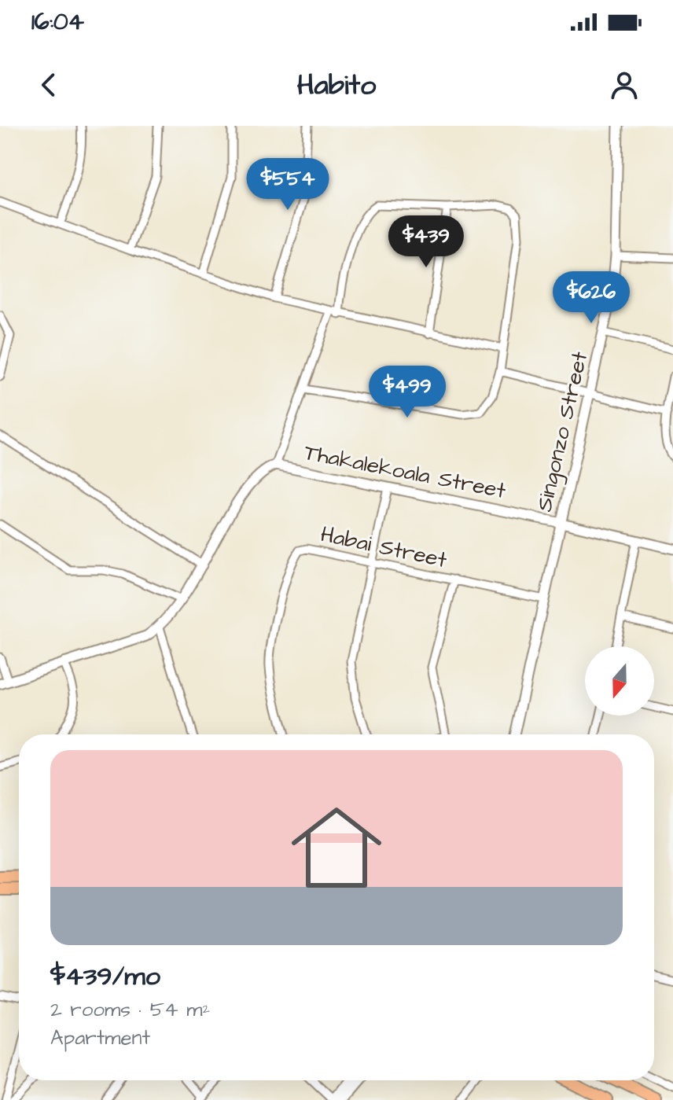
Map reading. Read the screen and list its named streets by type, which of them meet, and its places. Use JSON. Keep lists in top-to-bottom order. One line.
{"streets":{"street":["Singonzo Street","Thakalekoala Street","Habai Street"]},"crossings":[["Singonzo Street","Thakalekoala Street"],["Singonzo Street","Habai Street"]],"north":"bottom","page":{"status":"16:04","header":"Habito","price":["$554","$439","$626","$499"],"list":[{"name":"$439/mo","note":"2 rooms · 54 m² · Apartment"}]}}
